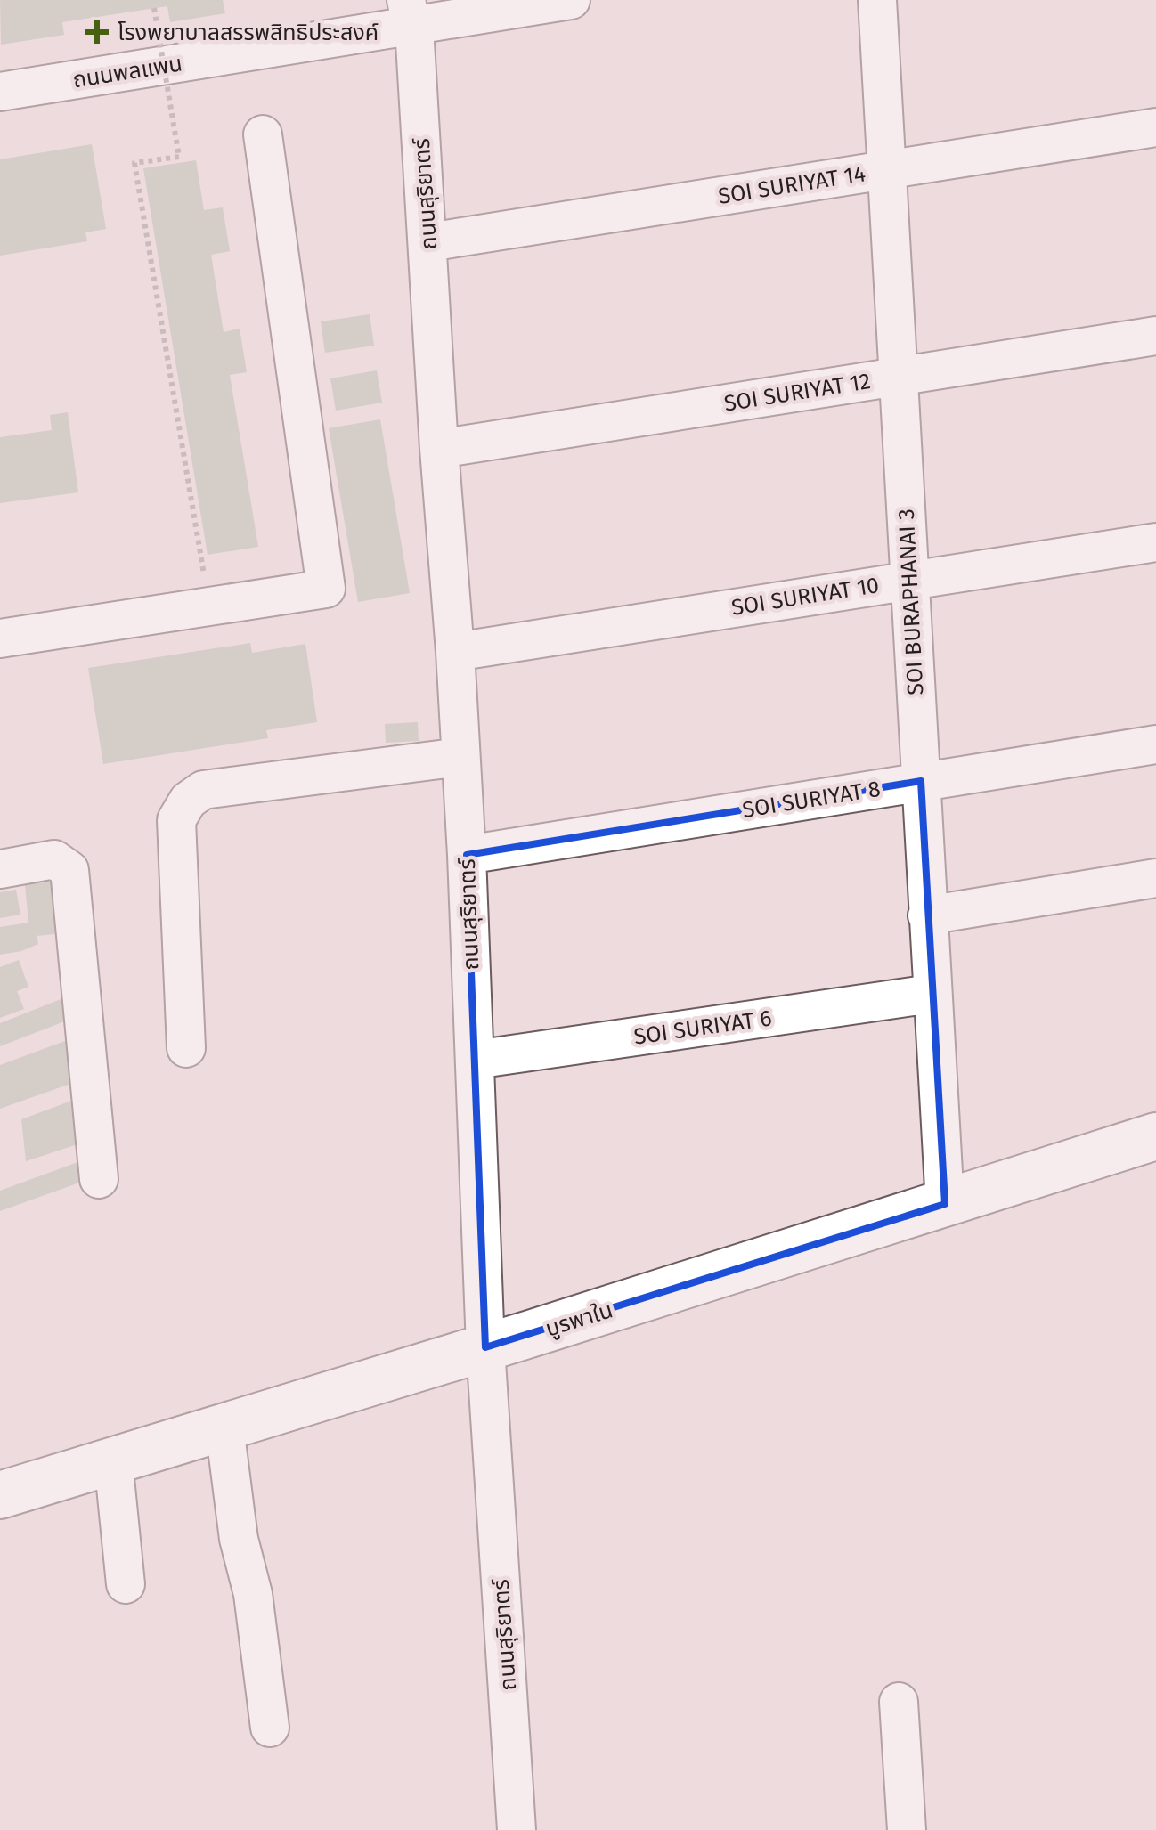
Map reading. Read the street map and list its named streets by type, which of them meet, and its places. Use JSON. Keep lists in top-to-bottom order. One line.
{"streets":{"main road":["บูรพาใน"],"street":["ถนนพลแพน","SOI SURIYAT 14","ถนนสุริยาตร์","SOI SURIYAT 12","SOI SURIYAT 10","SOI BURAPHANAI 3","SOI SURIYAT 8","SOI SURIYAT 6"]},"crossings":[["ถนนพลแพน","ถนนสุริยาตร์"],["SOI SURIYAT 14","ถนนสุริยาตร์"],["SOI SURIYAT 14","SOI BURAPHANAI 3"],["ถนนสุริยาตร์","SOI SURIYAT 12"],["ถนนสุริยาตร์","SOI SURIYAT 10"],["ถนนสุริยาตร์","SOI SURIYAT 8"],["ถนนสุริยาตร์","SOI SURIYAT 6"],["ถนนสุริยาตร์","บูรพาใน"],["SOI SURIYAT 12","SOI BURAPHANAI 3"],["SOI SURIYAT 10","SOI BURAPHANAI 3"],["SOI BURAPHANAI 3","SOI SURIYAT 8"],["SOI BURAPHANAI 3","SOI SURIYAT 6"],["SOI BURAPHANAI 3","บูรพาใน"]],"places":{"health":["โรงพยาบาลสรรพสิทธิประสงค์"]}}
